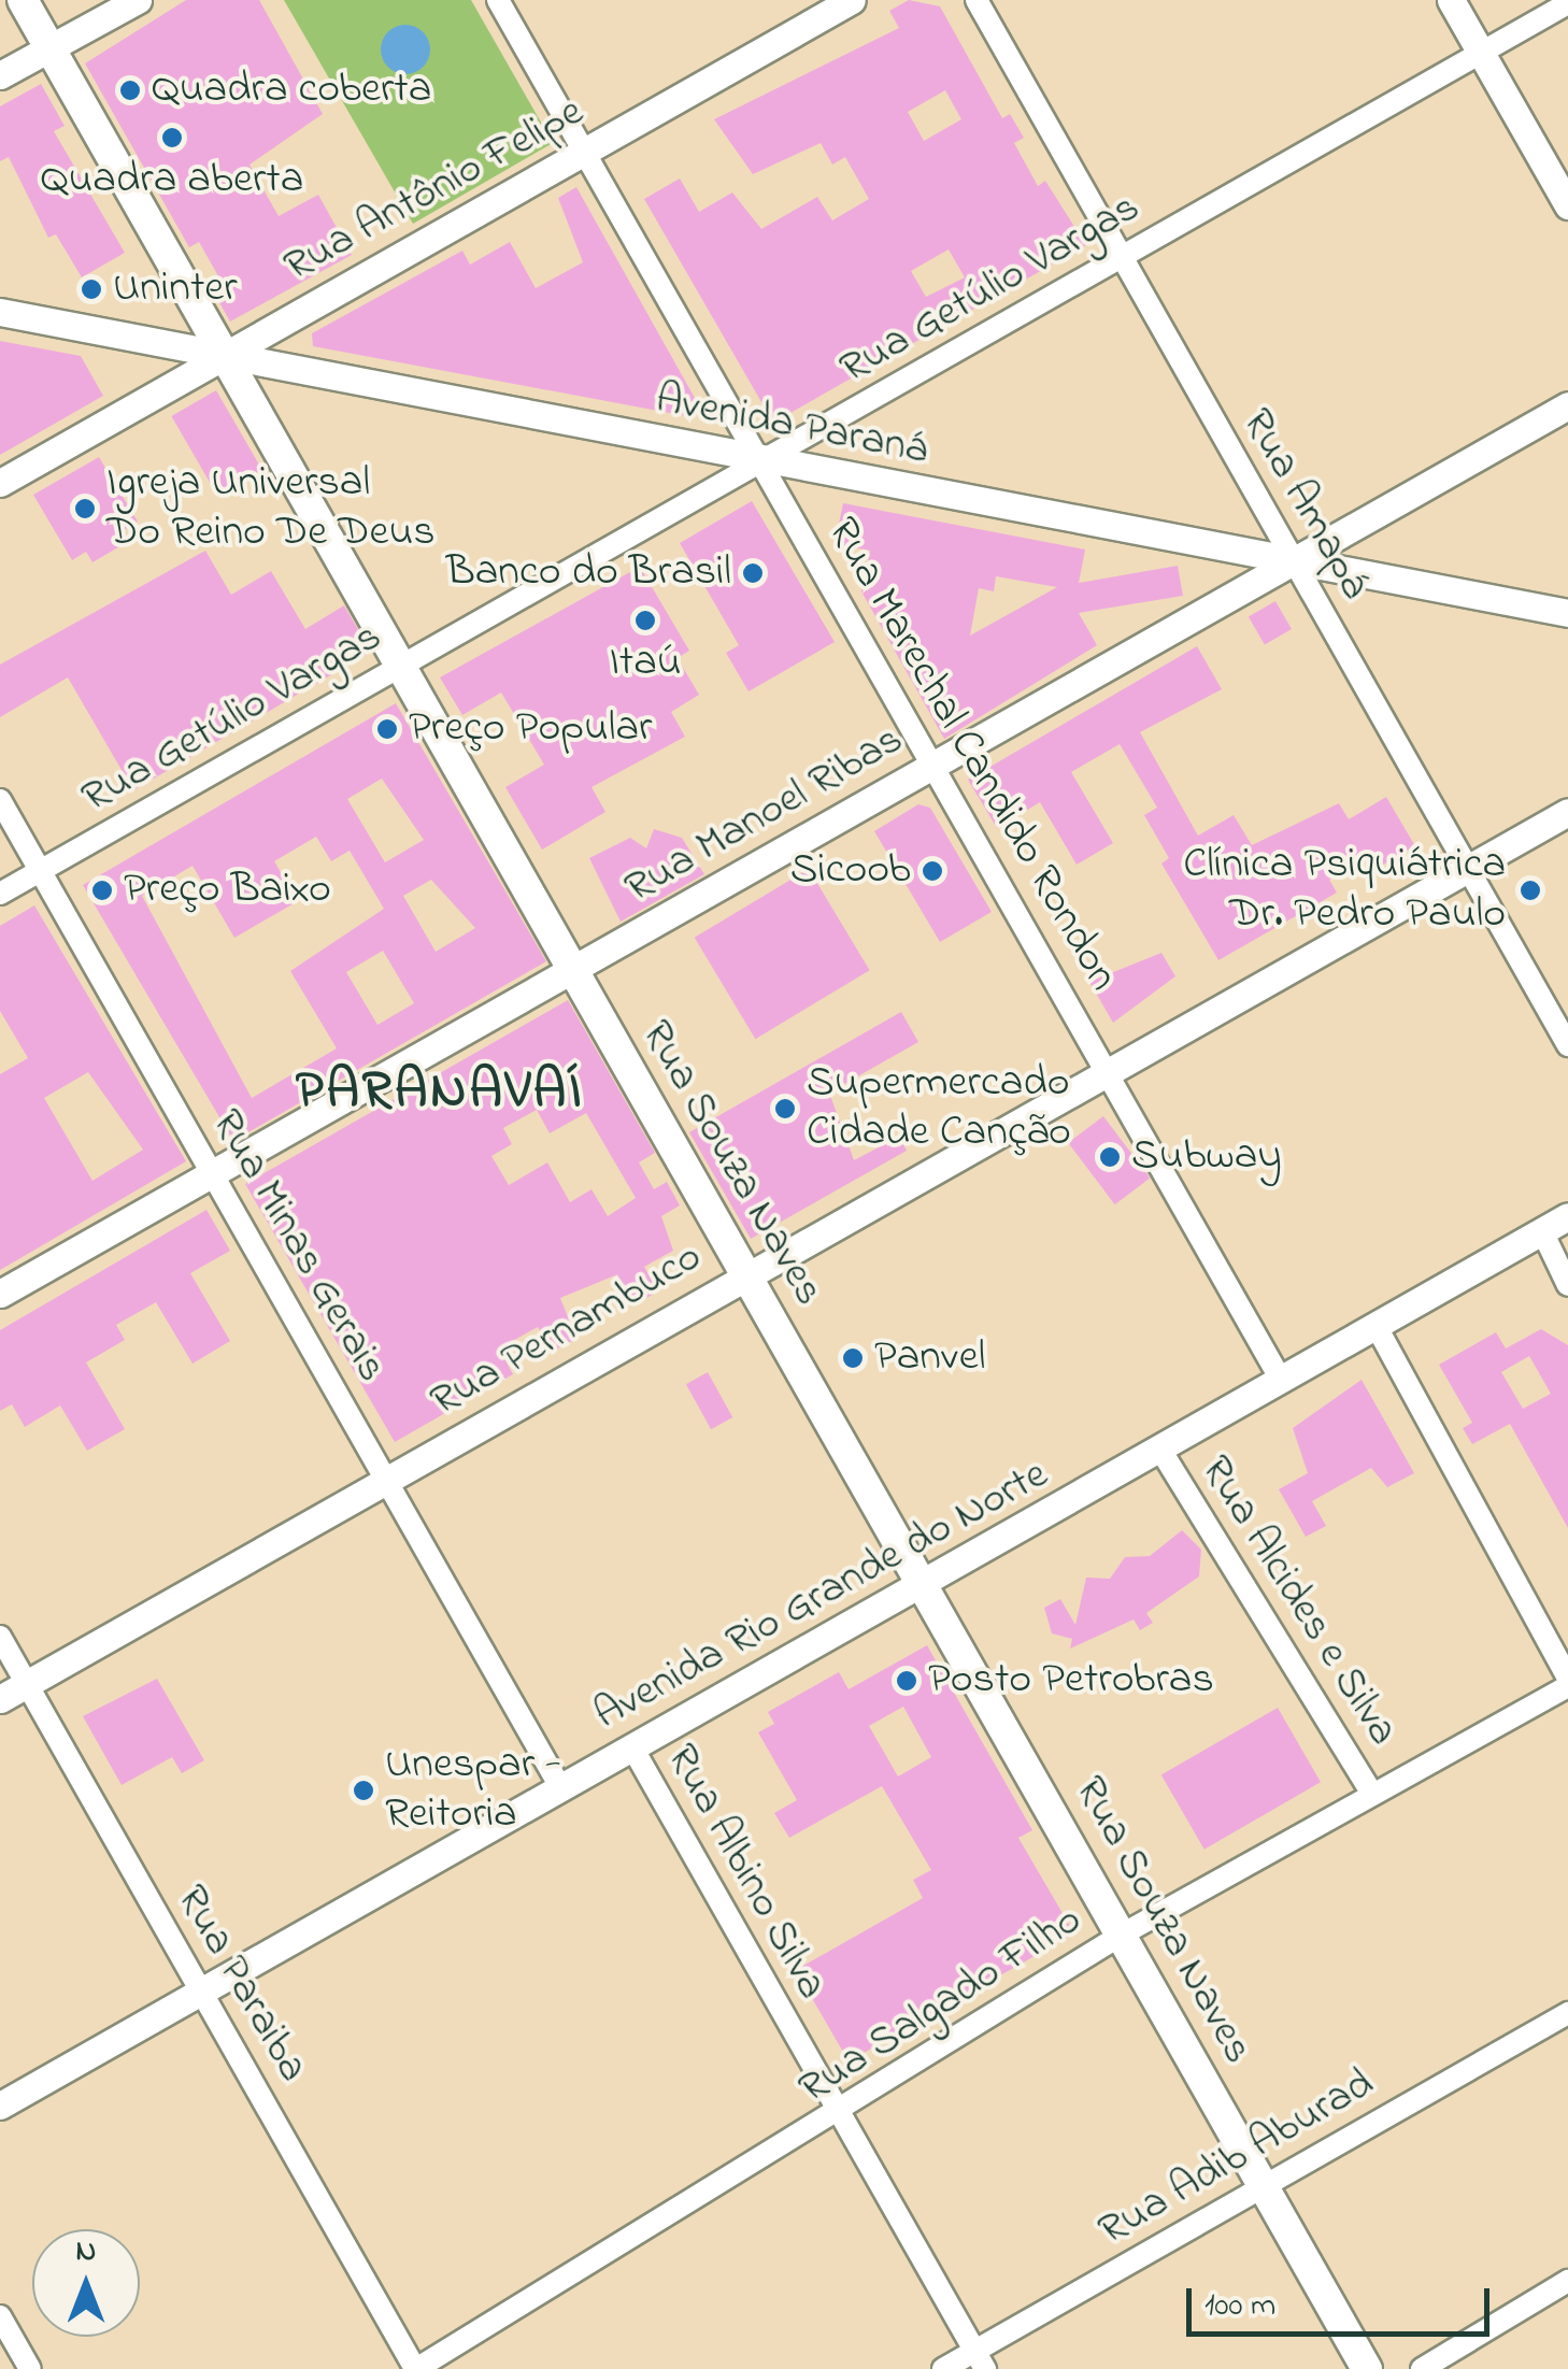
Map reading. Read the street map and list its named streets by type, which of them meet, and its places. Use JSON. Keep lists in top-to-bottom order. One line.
{"streets":{"main road":["Rua Souza Naves"],"street":["Rua Antônio Felipe","Rua Getúlio Vargas","Avenida Paraná","Rua Amapá","Rua Marechal Candido Rondon","Rua Manoel Ribas","Rua Minas Gerais","Rua Pernambuco","Avenida Rio Grande do Norte","Rua Alcides e Silva","Rua Albino Silva","Rua Paraiba","Rua Salgado Filho","Rua Adib Aburad"]},"crossings":[["Rua Antônio Felipe","Avenida Paraná"],["Rua Antônio Felipe","Rua Marechal Candido Rondon"],["Rua Antônio Felipe","Rua Souza Naves"],["Rua Getúlio Vargas","Avenida Paraná"],["Rua Getúlio Vargas","Rua Amapá"],["Rua Getúlio Vargas","Rua Marechal Candido Rondon"],["Rua Getúlio Vargas","Rua Souza Naves"],["Rua Getúlio Vargas","Rua Minas Gerais"],["Avenida Paraná","Rua Amapá"],["Avenida Paraná","Rua Marechal Candido Rondon"],["Avenida Paraná","Rua Manoel Ribas"],["Avenida Paraná","Rua Souza Naves"],["Rua Amapá","Rua Manoel Ribas"],["Rua Amapá","Rua Pernambuco"],["Rua Marechal Candido Rondon","Rua Manoel Ribas"],["Rua Marechal Candido Rondon","Rua Pernambuco"],["Rua Marechal Candido Rondon","Avenida Rio Grande do Norte"],["Rua Manoel Ribas","Rua Souza Naves"],["Rua Manoel Ribas","Rua Minas Gerais"],["Rua Souza Naves","Rua Pernambuco"],["Rua Souza Naves","Avenida Rio Grande do Norte"],["Rua Souza Naves","Rua Salgado Filho"],["Rua Souza Naves","Rua Adib Aburad"],["Rua Minas Gerais","Rua Pernambuco"],["Rua Minas Gerais","Avenida Rio Grande do Norte"],["Rua Pernambuco","Rua Paraiba"],["Avenida Rio Grande do Norte","Rua Alcides e Silva"],["Avenida Rio Grande do Norte","Rua Albino Silva"],["Avenida Rio Grande do Norte","Rua Paraiba"],["Rua Alcides e Silva","Rua Salgado Filho"],["Rua Albino Silva","Rua Salgado Filho"],["Rua Albino Silva","Rua Adib Aburad"],["Rua Paraiba","Rua Salgado Filho"]],"districts":["PARANAVAÍ"],"places":["Quadra coberta","Quadra aberta","Uninter","Igreja Universal Do Reino De Deus","Banco do Brasil","Itaú","Preço Popular","Sicoob","Preço Baixo","Clínica Psiquiátrica Dr. Pedro Paulo","Supermercado Cidade Canção","Subway","Panvel","Posto Petrobras","Unespar - Reitoria"],"scale_bar":"100 m","north":"top"}
